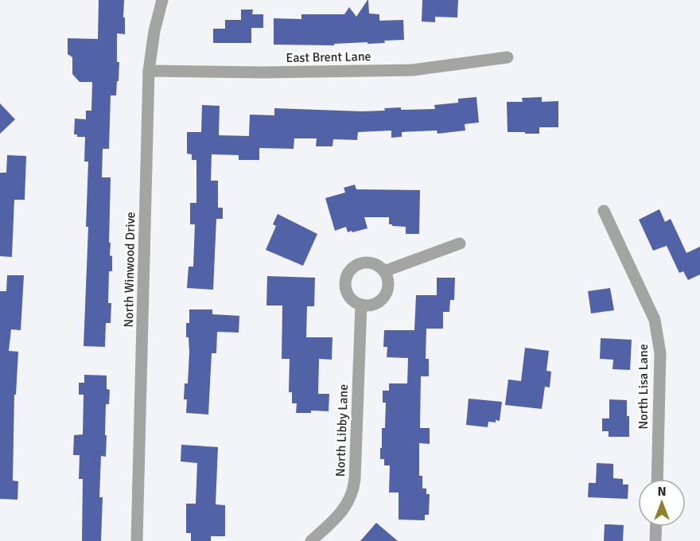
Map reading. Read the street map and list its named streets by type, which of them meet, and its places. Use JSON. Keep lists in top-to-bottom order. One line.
{"streets":{"street":["East Brent Lane","North Winwood Drive","North Lisa Lane","North Libby Lane"]},"crossings":[["East Brent Lane","North Winwood Drive"]],"north":"top"}
